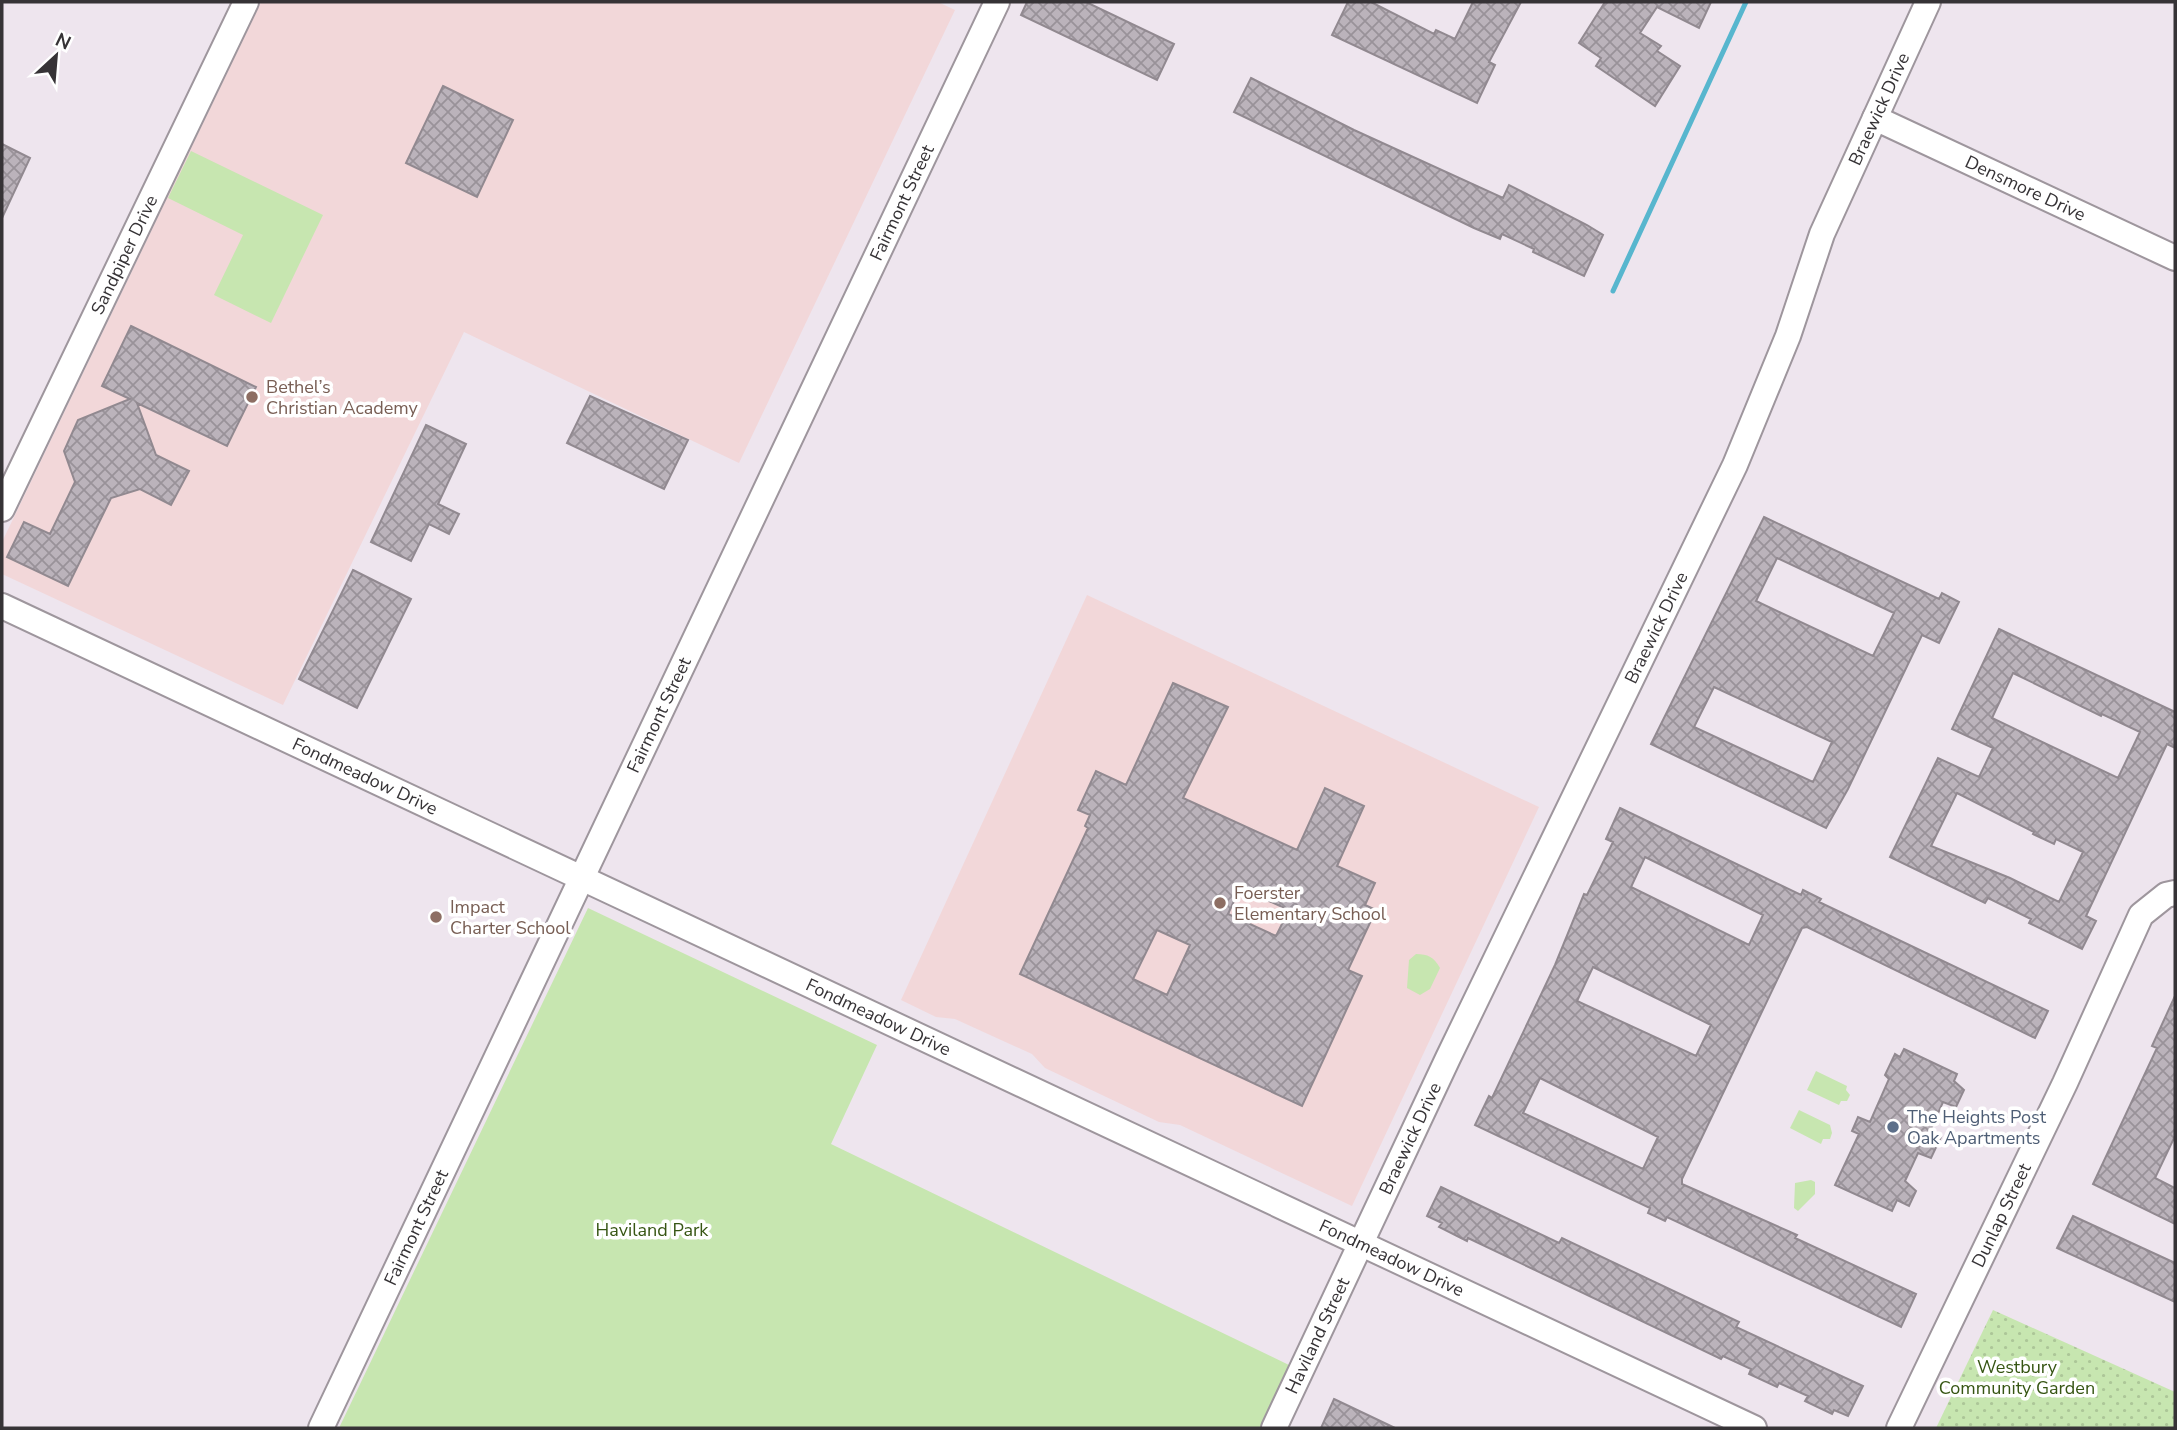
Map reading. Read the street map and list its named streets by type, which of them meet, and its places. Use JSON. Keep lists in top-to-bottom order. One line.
{"streets":{"street":["Braewick Drive","Densmore Drive","Fairmont Street","Sandpiper Drive","Fondmeadow Drive","Dunlap Street","Haviland Street"]},"crossings":[["Braewick Drive","Densmore Drive"],["Braewick Drive","Fondmeadow Drive"],["Braewick Drive","Haviland Street"],["Fairmont Street","Fondmeadow Drive"],["Fondmeadow Drive","Haviland Street"]],"parks":["Haviland Park","Westbury Community Garden"],"places":["Bethel’s Christian Academy","Foerster Elementary School","Impact Charter School","The Heights Post Oak Apartments"],"north":"top right"}
